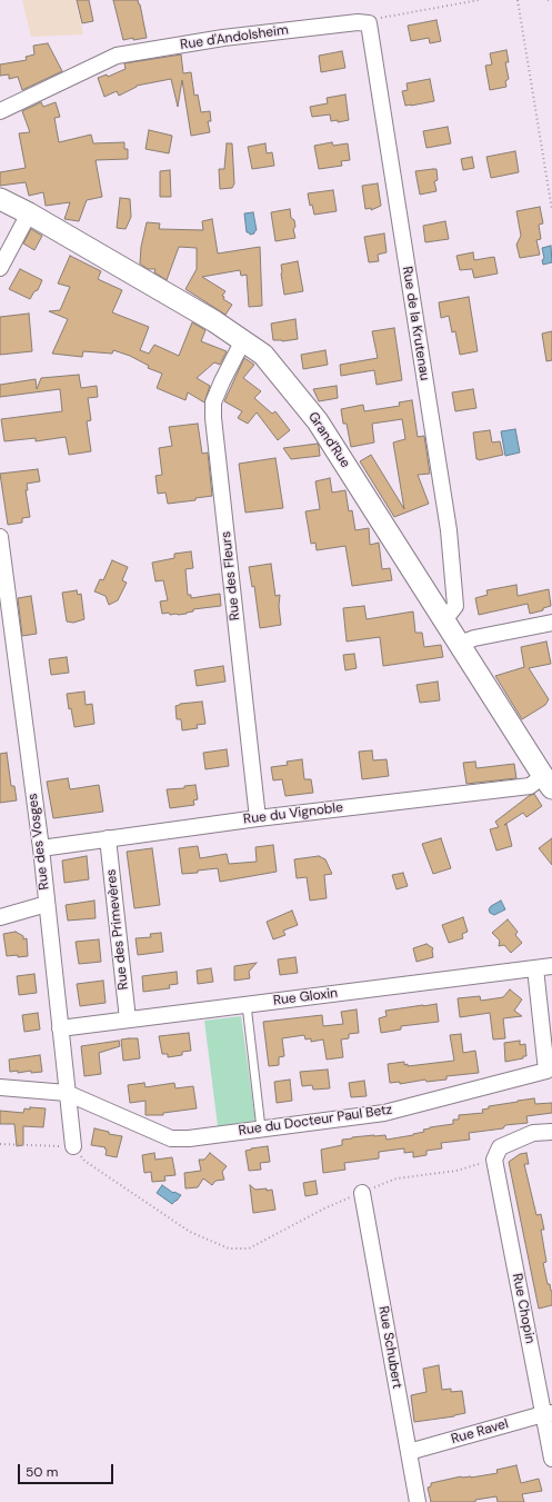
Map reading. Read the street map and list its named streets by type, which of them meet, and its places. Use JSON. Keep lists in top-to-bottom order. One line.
{"streets":{"street":["Rue d'Andolsheim","Rue de la Krutenau","Grand'Rue","Rue des Fleurs","Rue du Vignoble","Rue des Vosges","Rue des Primevères","Rue Gloxin","Rue du Docteur Paul Betz","Rue Chopin","Rue Schubert","Rue Ravel"]},"crossings":[["Rue d'Andolsheim","Rue de la Krutenau"],["Rue de la Krutenau","Grand'Rue"],["Grand'Rue","Rue des Fleurs"],["Grand'Rue","Rue du Vignoble"],["Rue des Fleurs","Rue du Vignoble"],["Rue du Vignoble","Rue des Vosges"],["Rue du Vignoble","Rue des Primevères"],["Rue des Vosges","Rue Gloxin"],["Rue des Vosges","Rue du Docteur Paul Betz"],["Rue des Primevères","Rue Gloxin"],["Rue Gloxin","Rue du Docteur Paul Betz"],["Rue Chopin","Rue Ravel"],["Rue Schubert","Rue Ravel"]],"scale_bar":"50 m"}
